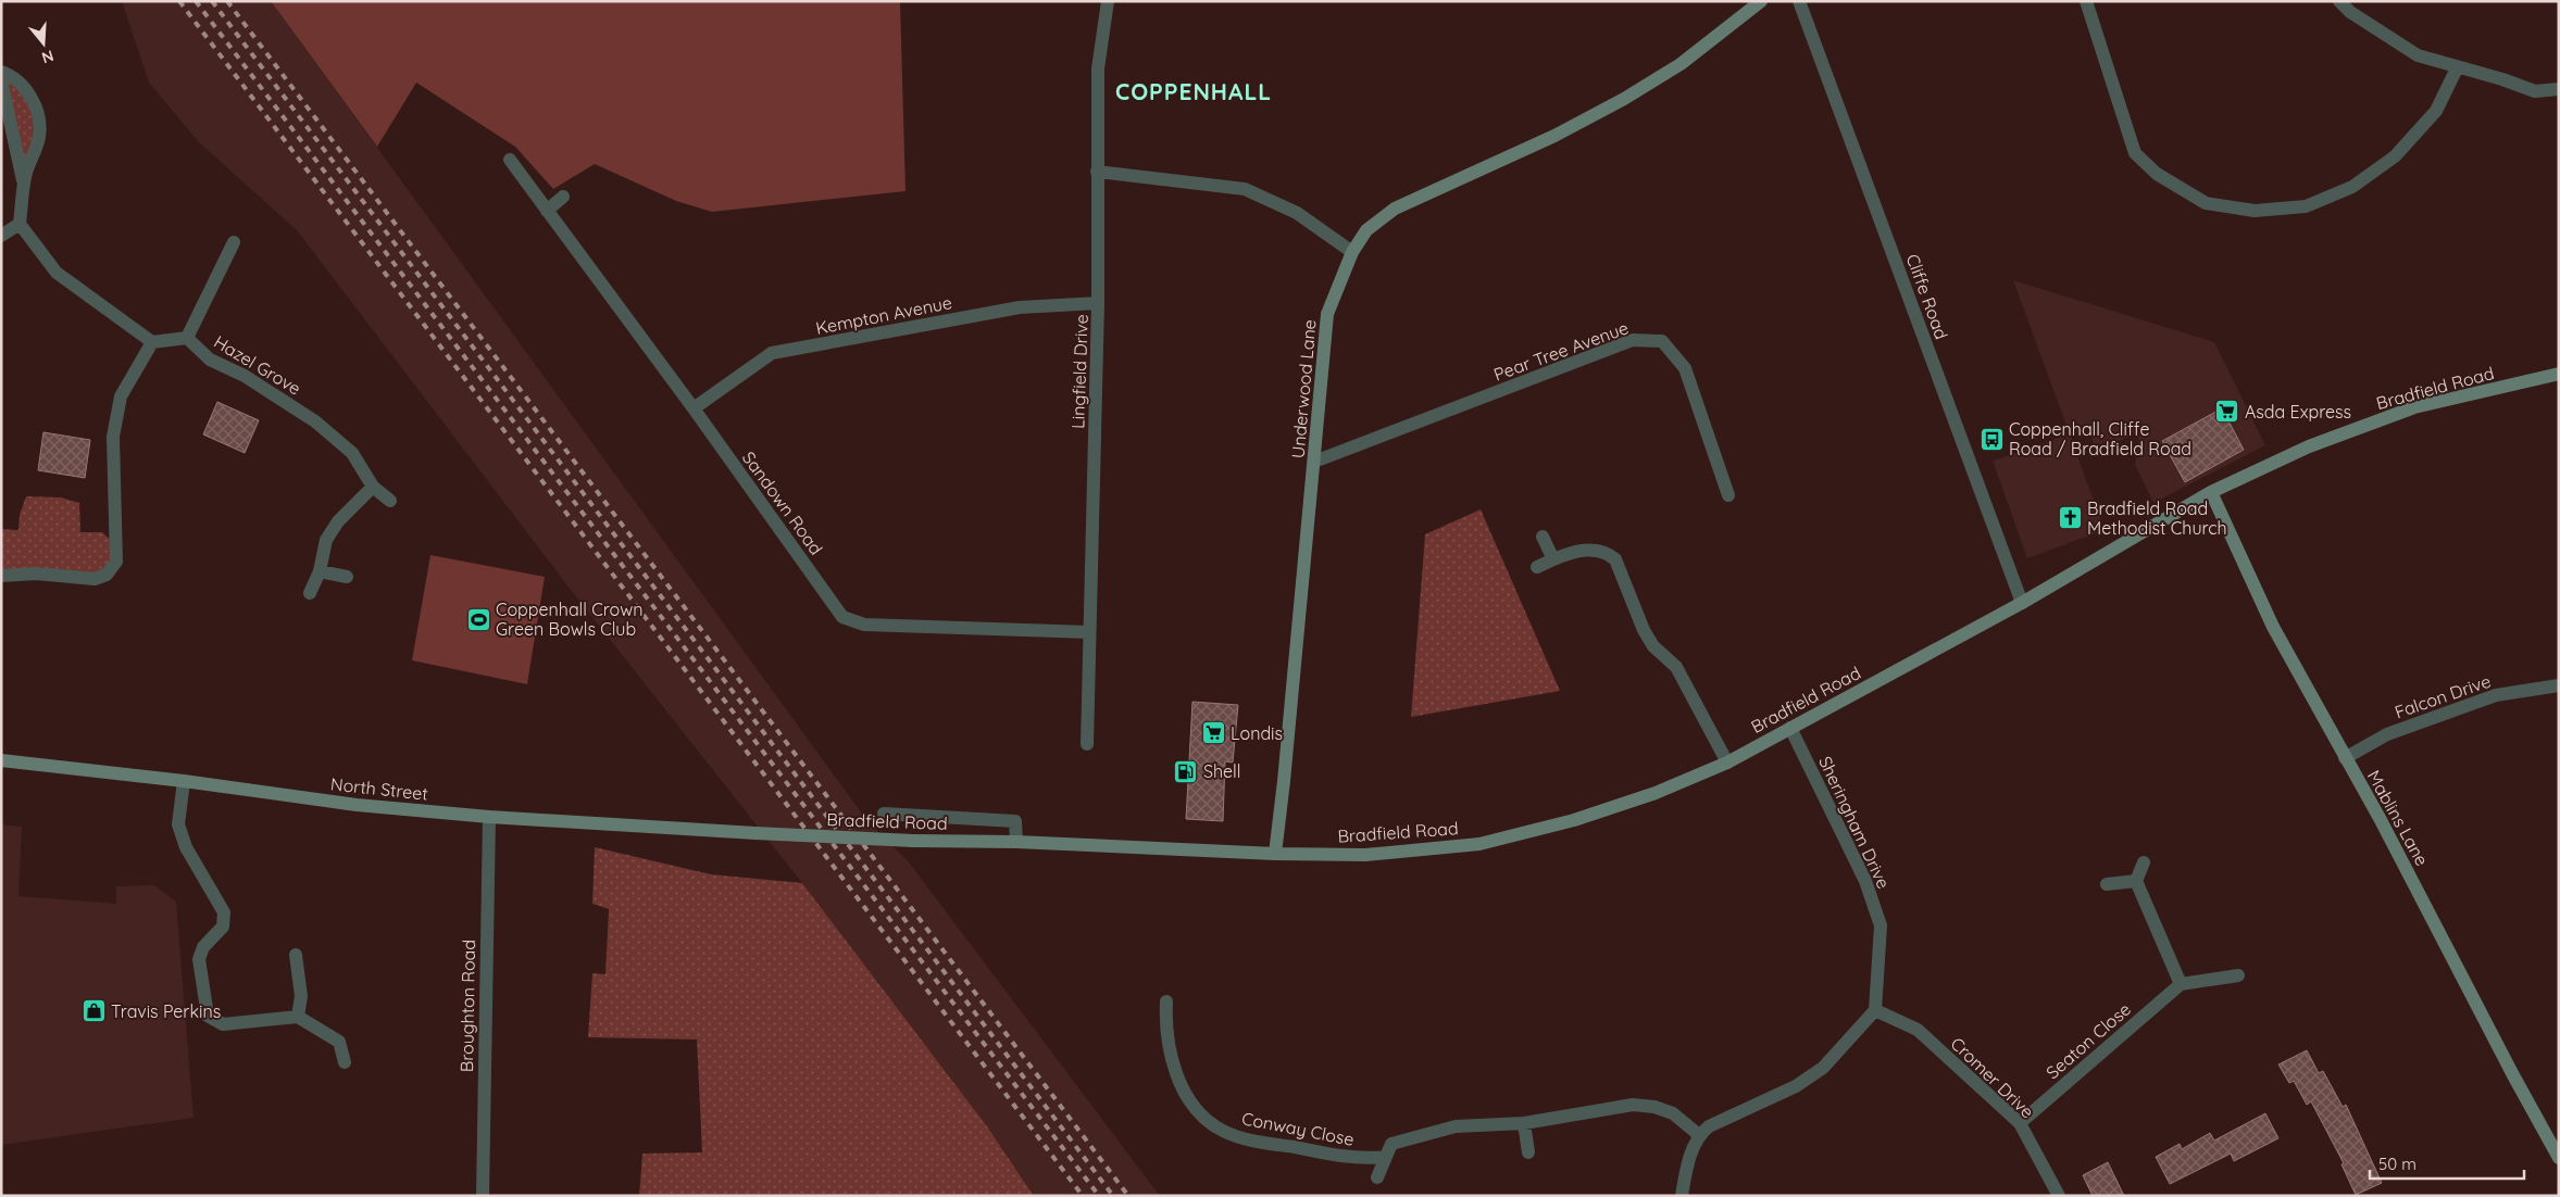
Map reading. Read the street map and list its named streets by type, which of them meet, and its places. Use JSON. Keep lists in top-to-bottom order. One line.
{"streets":{"main road":["Bradfield Road","Underwood Lane","North Street","Mablins Lane"],"street":["Cliffe Road","Kempton Avenue","Pear Tree Avenue","Hazel Grove","Lingfield Drive","Sandown Road","Falcon Drive","Sheringham Drive","Broughton Road","Seaton Close","Cromer Drive","Conway Close"]},"crossings":[["Cliffe Road","Bradfield Road"],["Kempton Avenue","Lingfield Drive"],["Kempton Avenue","Sandown Road"],["Pear Tree Avenue","Underwood Lane"],["Lingfield Drive","Sandown Road"],["Bradfield Road","Underwood Lane"],["Bradfield Road","North Street"],["Bradfield Road","Mablins Lane"],["Bradfield Road","Sheringham Drive"],["Falcon Drive","Mablins Lane"],["North Street","Broughton Road"],["Sheringham Drive","Cromer Drive"],["Seaton Close","Cromer Drive"]],"districts":["COPPENHALL"],"places":{"supermarket":["Asda Express","Londis"],"bus stop":["Coppenhall, Cliffe Road / Bradfield Road"],"church":["Bradfield Road Methodist Church"],"sports":["Coppenhall Crown Green Bowls Club"],"fuel station":["Shell"],"shop":["Travis Perkins"]},"scale_bar":"50 m","north":"bottom"}
